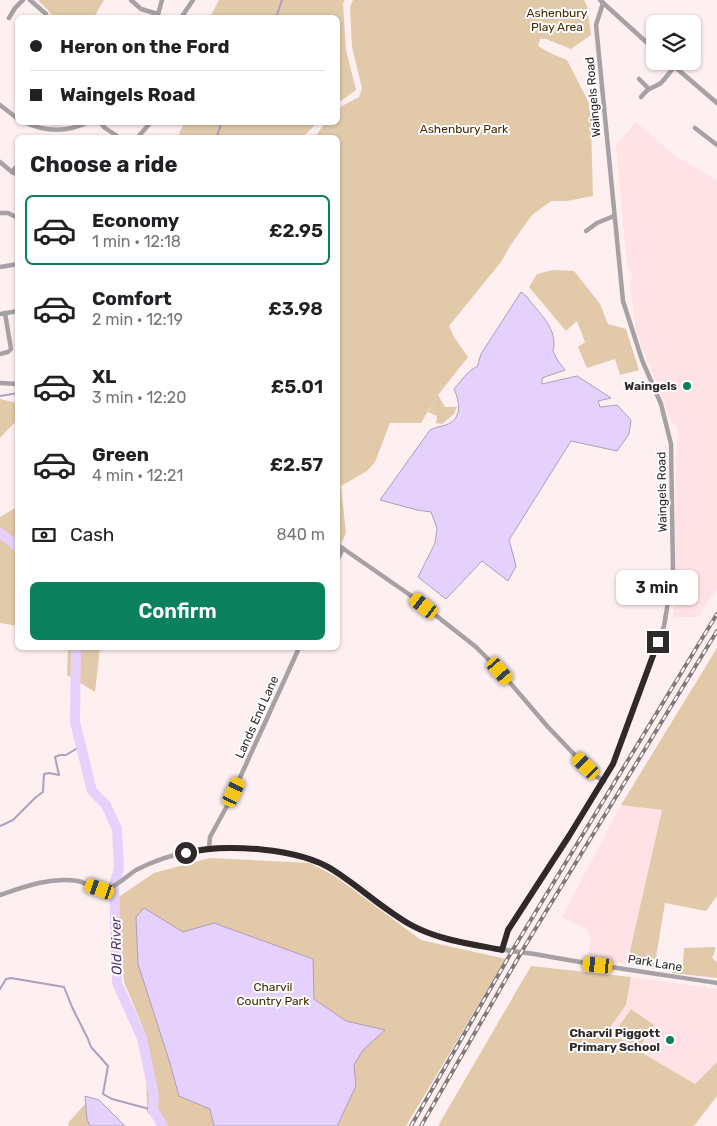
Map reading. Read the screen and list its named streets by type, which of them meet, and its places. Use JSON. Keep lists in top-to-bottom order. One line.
{"streets":{"street":["Waingels Road","Lands End Lane","Park Lane"]},"crossings":[["Waingels Road","Park Lane"],["Lands End Lane","Park Lane"]],"water":["Old River"],"parks":["Ashenbury Play Area","Ashenbury Park","Charvil Country Park"],"places":["Waingels","Charvil Piggott Primary School"],"page":{"banner":["Heron on the Ford","Waingels Road"],"heading":"Choose a ride","list":[{"name":"Economy","note":"1 min · 12:18","value":"£2.95"},{"name":"Comfort","note":"2 min · 12:19","value":"£3.98"},{"name":"XL","note":"3 min · 12:20","value":"£5.01"},{"name":"Green","note":"4 min · 12:21","value":"£2.57"}],"pay":["Cash","840 m"],"bubble":"3 min","buttons":"Confirm"}}
